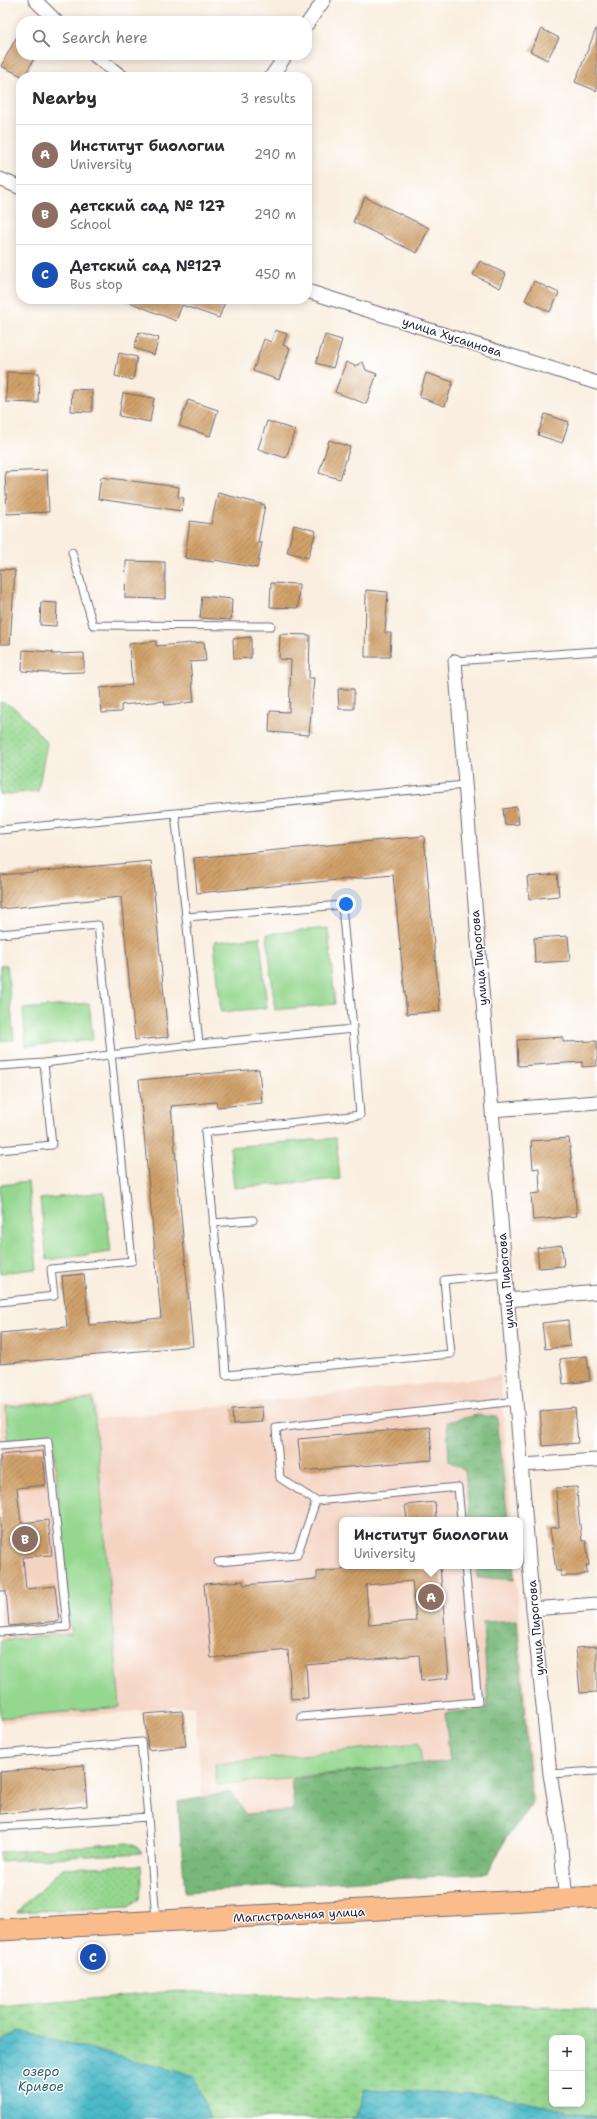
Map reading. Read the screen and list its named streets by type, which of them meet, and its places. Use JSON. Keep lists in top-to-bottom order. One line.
{"streets":{"main road":["Магистральная улица"],"street":["улица Хусаинова","улица Пирогова"]},"crossings":[["улица Пирогова","Магистральная улица"]],"water":["озеро Кривое"],"page":{"search":"Search here","heading":["Nearby","3 results"],"list":[{"mark":"A","name":"Институт биологии","note":"University","value":"290 m"},{"mark":"B","name":"детский сад № 127","note":"School","value":"290 m"},{"mark":"C","name":"Детский сад №127","note":"Bus stop","value":"450 m"}],"popup":["Институт биологии","University"],"pins":["B","A","C"],"map_buttons":["+","−"]}}
